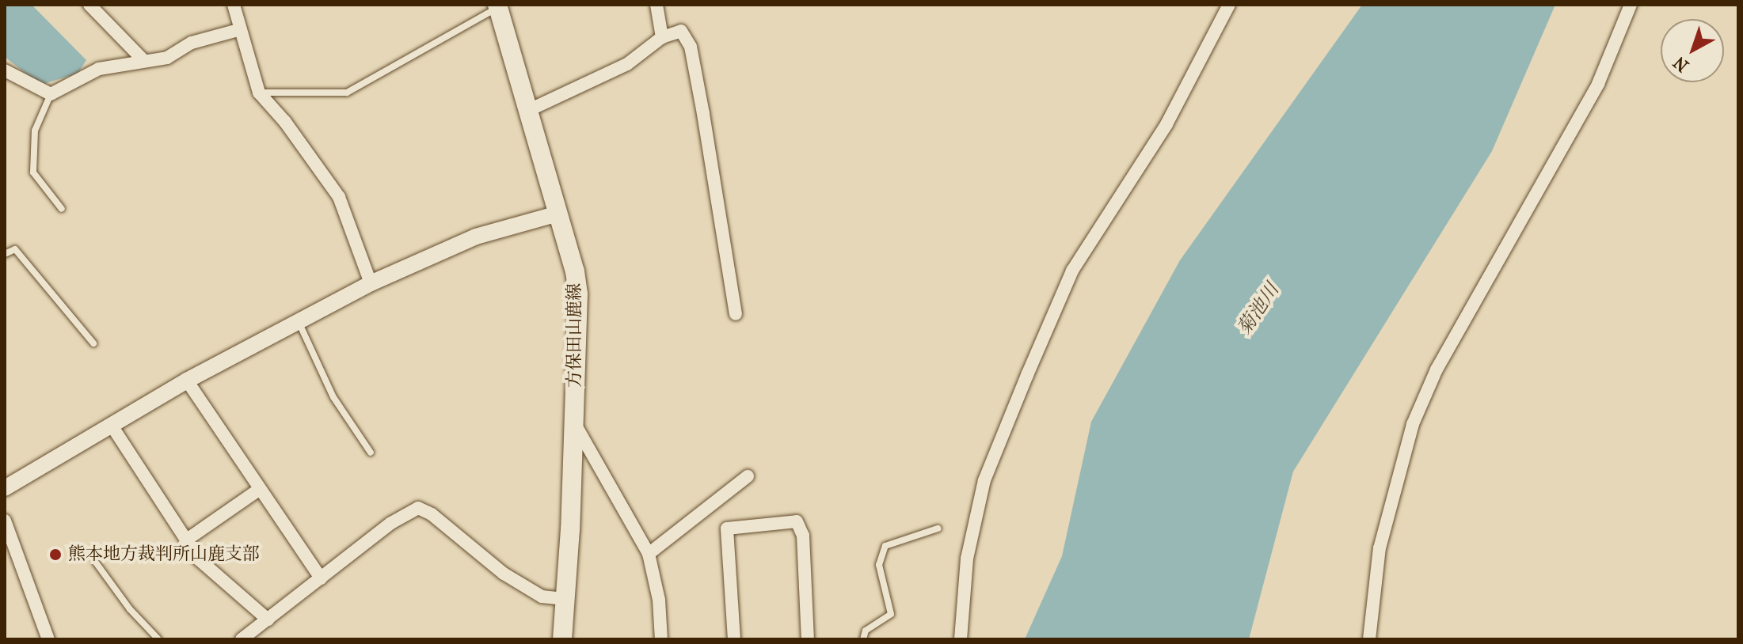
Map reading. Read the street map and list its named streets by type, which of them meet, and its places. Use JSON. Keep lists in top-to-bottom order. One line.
{"streets":{"main road":["方保田山鹿線"]},"water":["菊池川"],"places":["熊本地方裁判所山鹿支部"],"north":"bottom left"}
